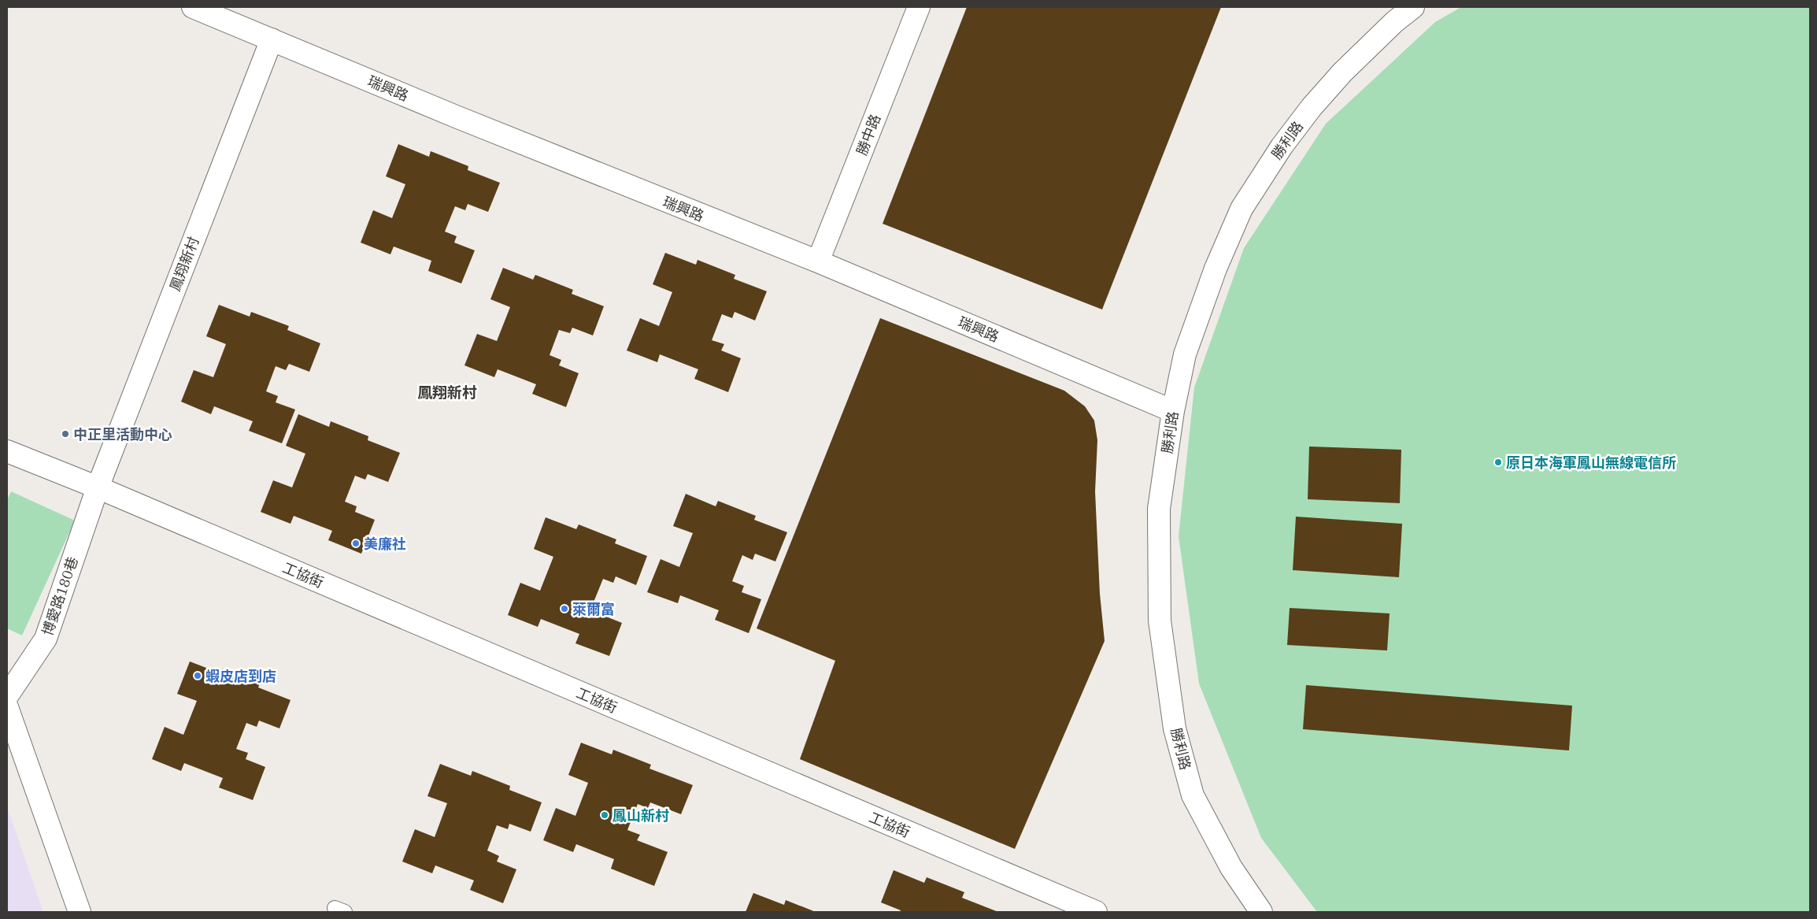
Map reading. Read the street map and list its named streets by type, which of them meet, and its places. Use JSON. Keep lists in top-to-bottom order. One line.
{"streets":{"street":["瑞興路","勝中路","勝利路","鳳翔新村","工協街","博愛路180巷"]},"crossings":[["瑞興路","勝中路"],["瑞興路","勝利路"],["瑞興路","鳳翔新村"],["鳳翔新村","工協街"],["鳳翔新村","博愛路180巷"],["工協街","博愛路180巷"]],"districts":["鳳翔新村"],"places":["中正里活動中心","原日本海軍鳳山無線電信所","美廉社","萊爾富","蝦皮店到店","鳳山新村"]}
